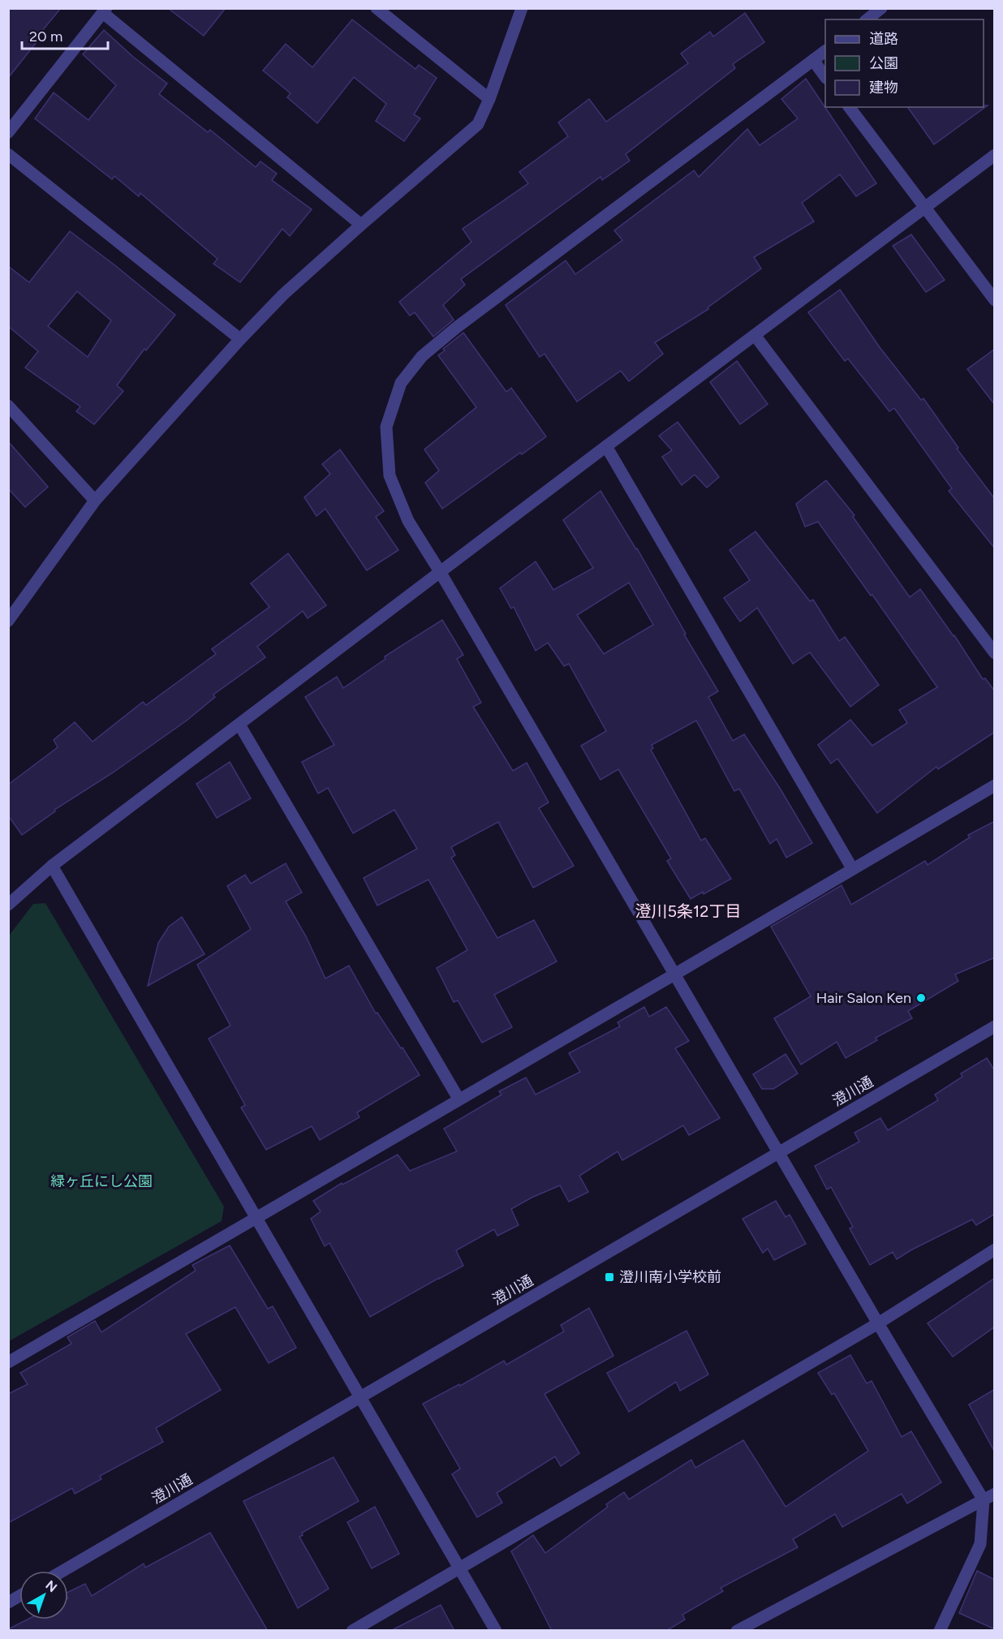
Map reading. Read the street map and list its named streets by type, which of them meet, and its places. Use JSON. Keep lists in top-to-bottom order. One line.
{"streets":{"street":["澄川通"]},"districts":["澄川5条12丁目"],"parks":["緑ヶ丘にし公園"],"places":{"other":["Hair Salon Ken"],"transit":["澄川南小学校前"]},"legend":["道路","公園","建物"],"scale_bar":"20 m","north":"top right"}
